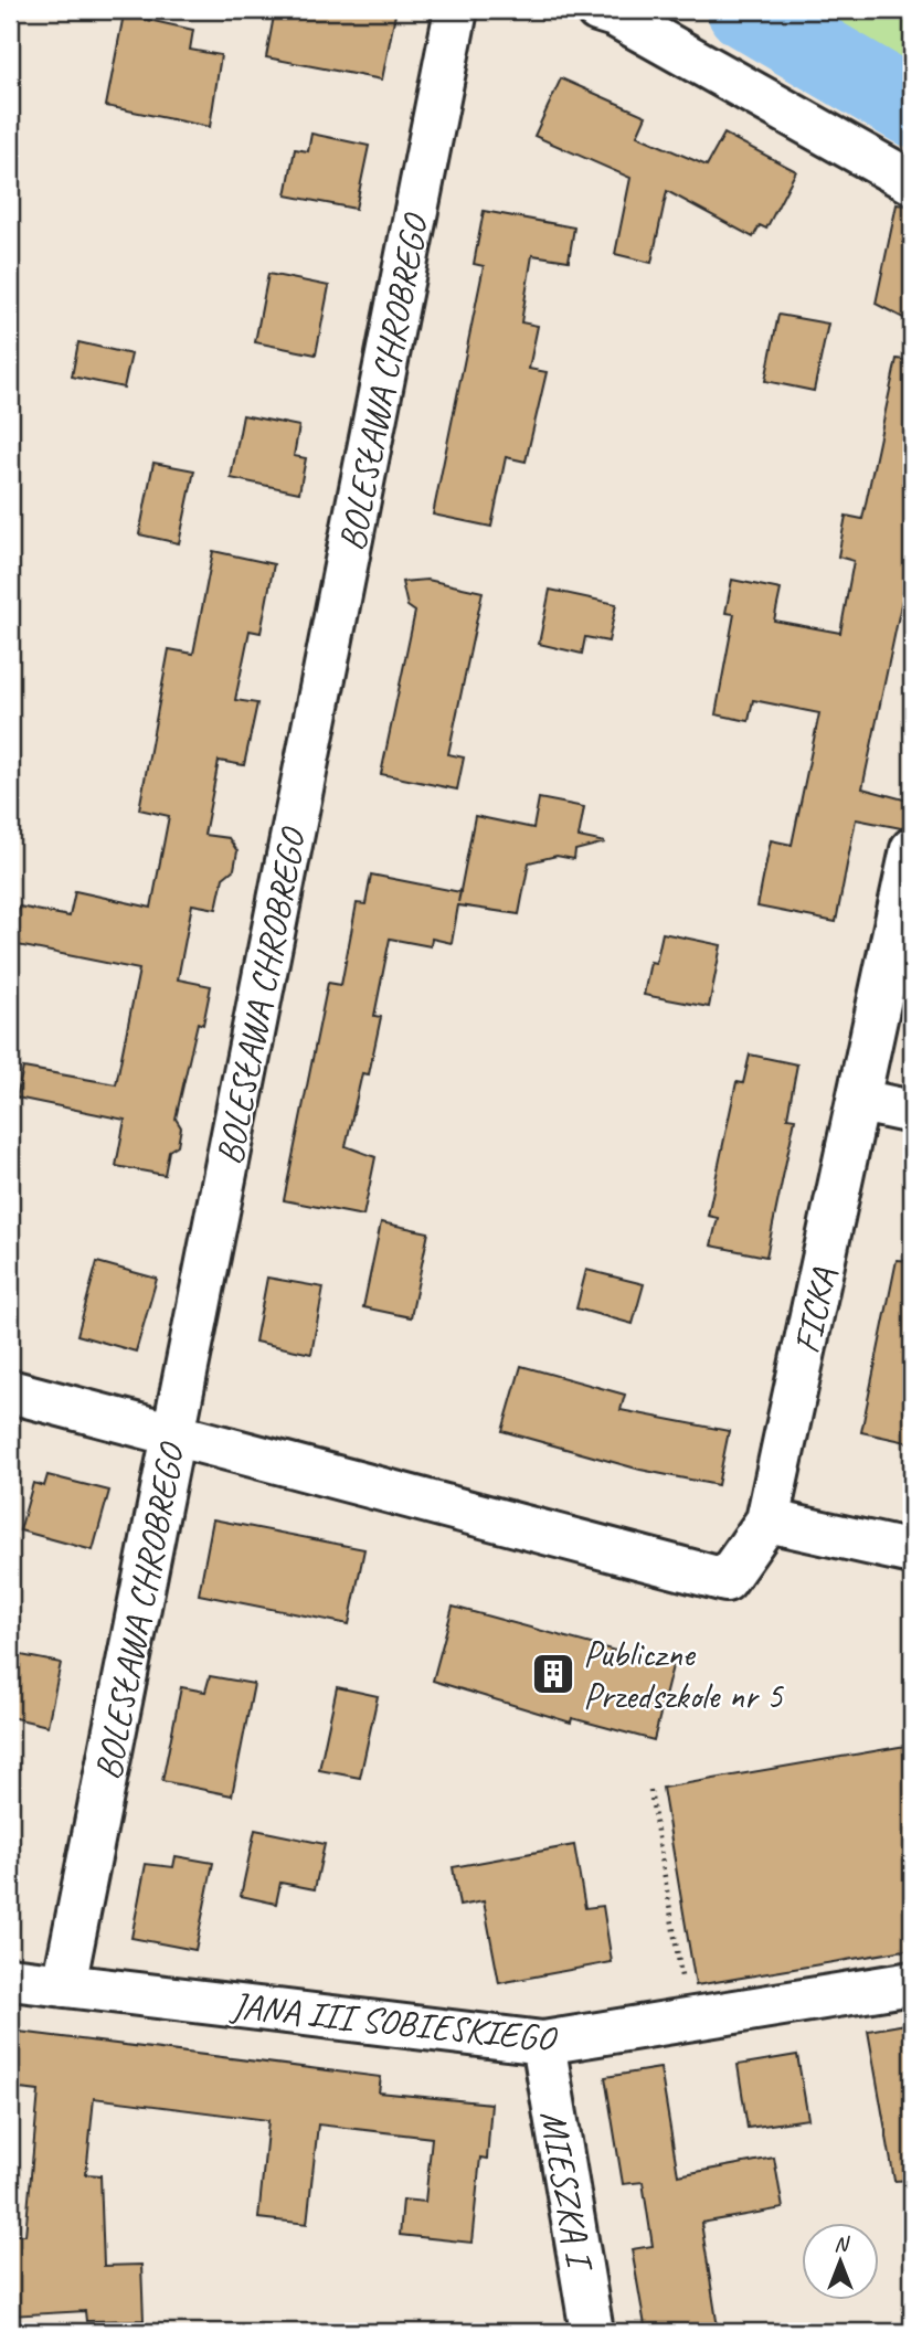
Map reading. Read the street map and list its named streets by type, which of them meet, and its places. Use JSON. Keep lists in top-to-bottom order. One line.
{"streets":{"street":["BOLESŁAWA CHROBREGO","FICKA","JANA III SOBIESKIEGO","MIESZKA I"]},"crossings":[["BOLESŁAWA CHROBREGO","JANA III SOBIESKIEGO"],["JANA III SOBIESKIEGO","MIESZKA I"]],"places":{"building":["Publiczne Przedszkole nr 5"]},"north":"top"}
